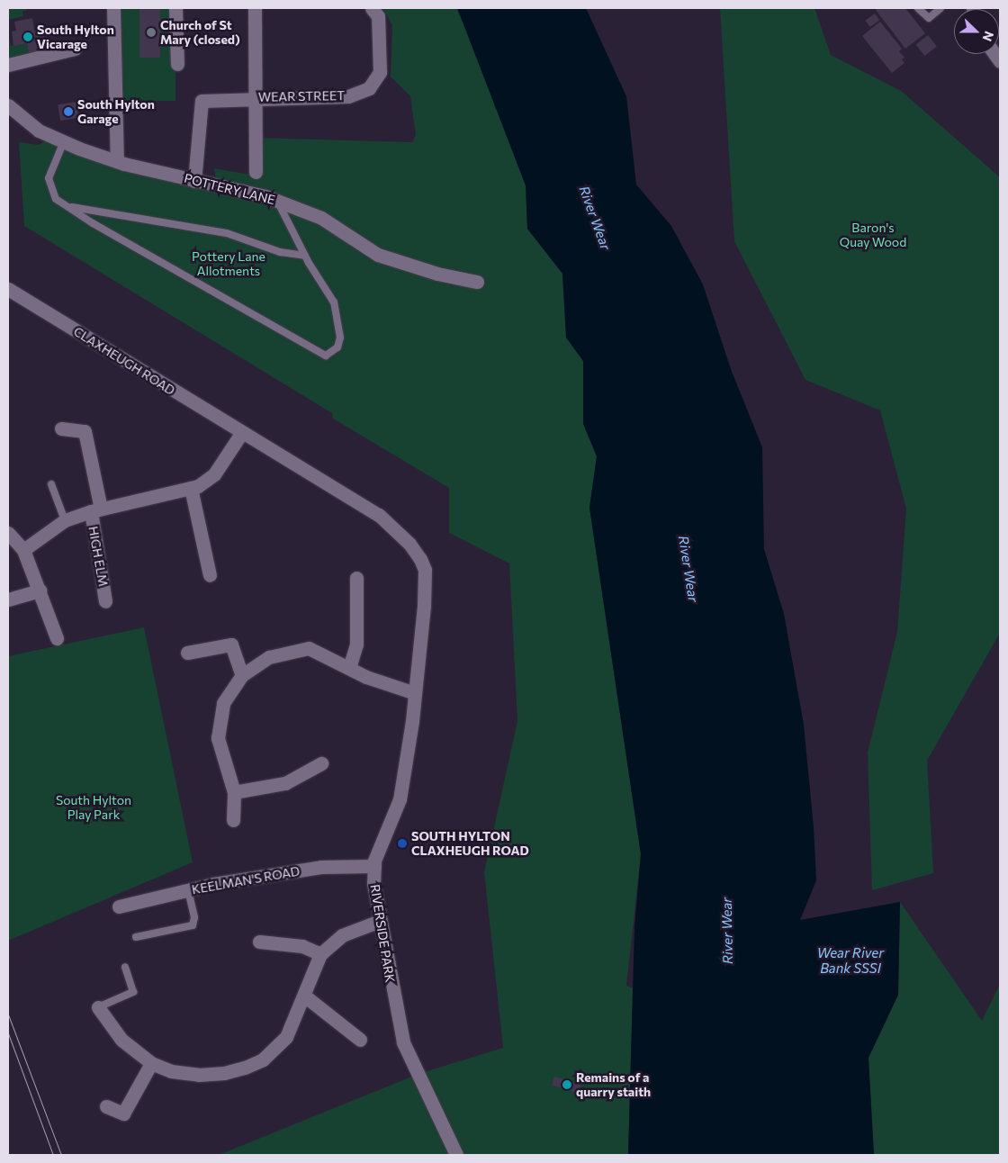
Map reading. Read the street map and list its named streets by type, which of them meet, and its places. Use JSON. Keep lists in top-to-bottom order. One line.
{"streets":{"street":["WEAR STREET","POTTERY LANE","CLAXHEUGH ROAD","HIGH ELM","KEELMAN'S ROAD","RIVERSIDE PARK"]},"crossings":[["WEAR STREET","POTTERY LANE"],["CLAXHEUGH ROAD","RIVERSIDE PARK"],["KEELMAN'S ROAD","RIVERSIDE PARK"]],"water":["River Wear","Wear River Bank SSSI"],"parks":["Baron's Quay Wood","Pottery Lane Allotments","South Hylton Play Park"],"places":["Church of St Mary (closed)","South Hylton Vicarage","South Hylton Garage","SOUTH HYLTON CLAXHEUGH ROAD","Remains of a quarry staith"],"north":"right"}
